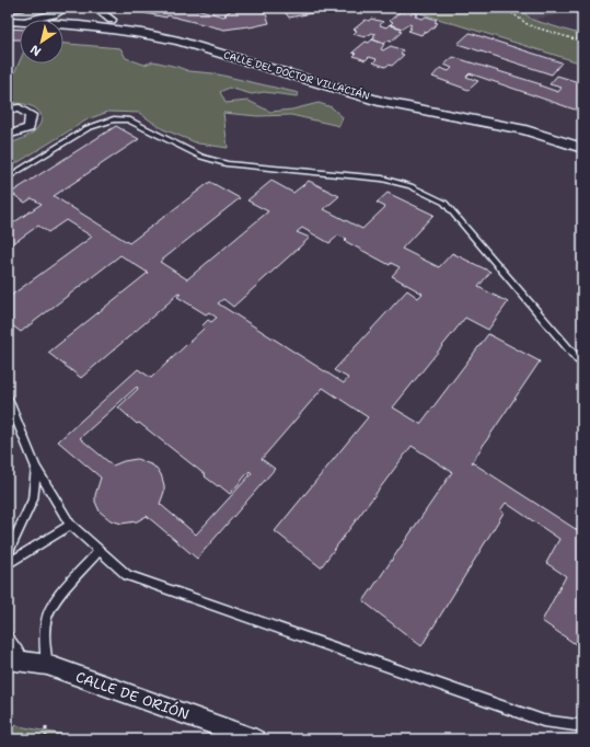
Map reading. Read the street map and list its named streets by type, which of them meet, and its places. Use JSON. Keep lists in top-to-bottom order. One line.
{"streets":{"street":["CALLE DEL DOCTOR VILLACIÁN","CALLE DE ORIÓN"]},"north":"bottom left"}
